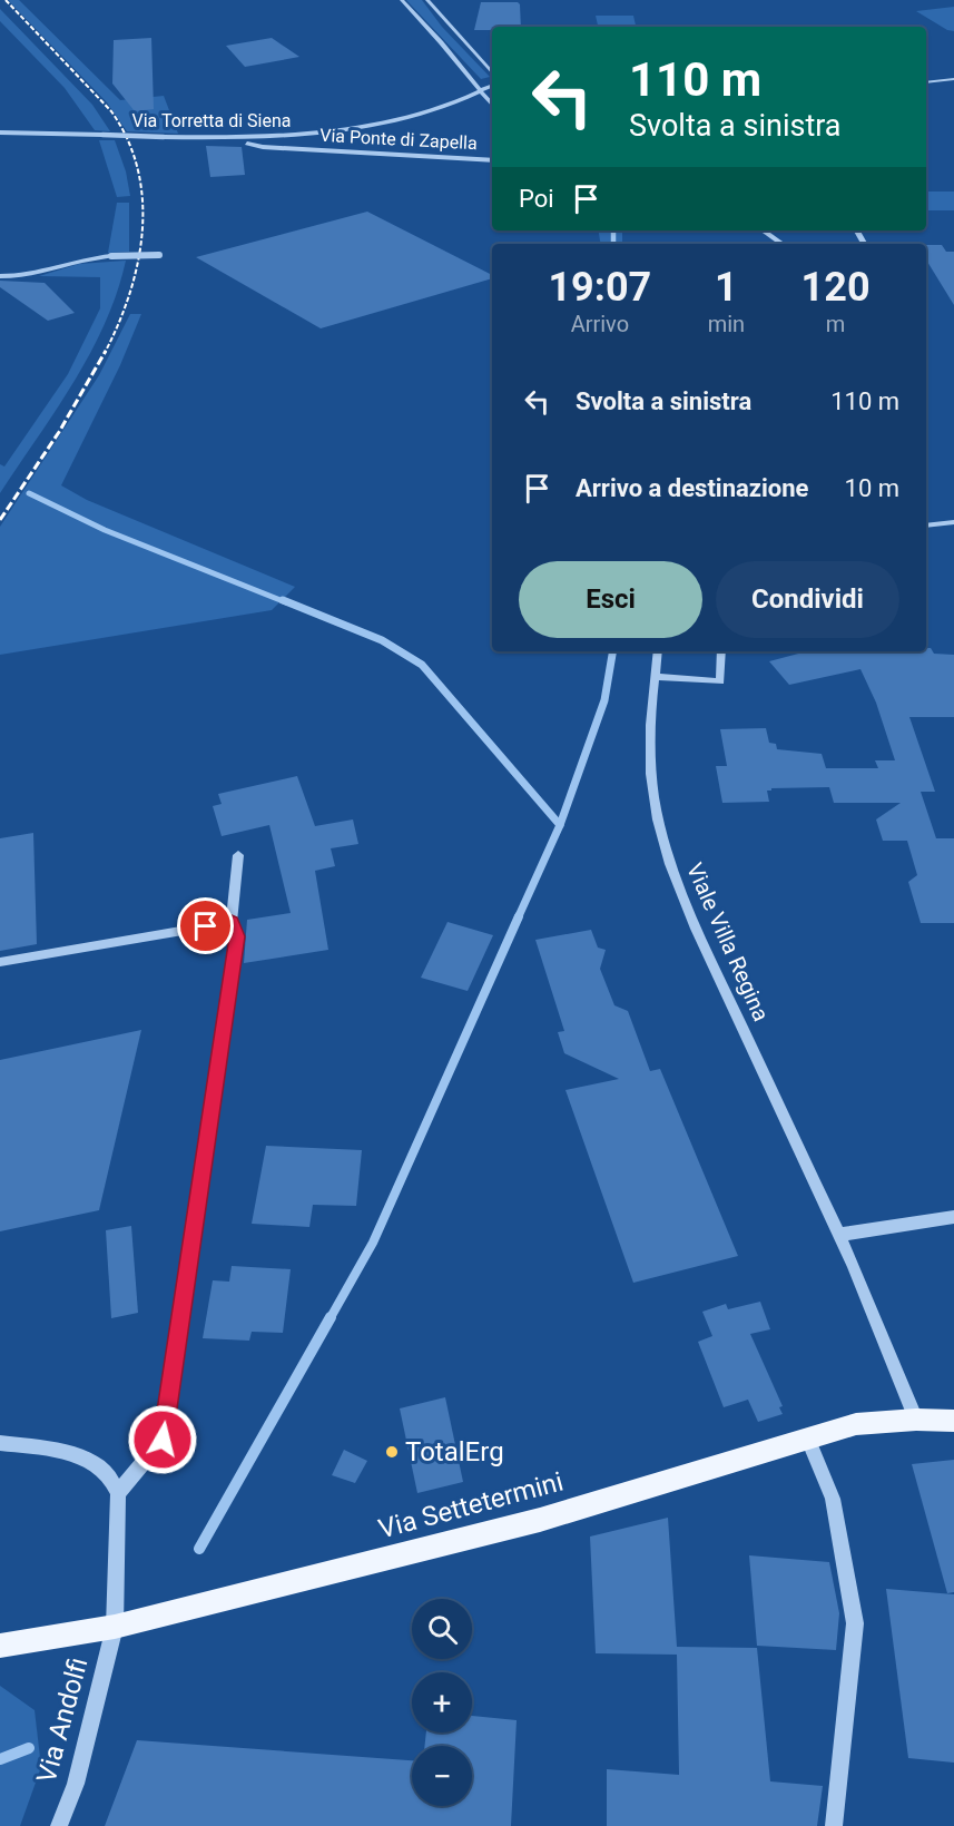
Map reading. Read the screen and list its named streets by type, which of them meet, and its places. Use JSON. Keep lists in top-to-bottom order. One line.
{"streets":{"main road":["Via Settetermini"],"street":["Via Torretta di Siena","Via Ponte di Zapella","Viale Villa Regina","Via Andolfi"]},"crossings":[["Via Torretta di Siena","Via Ponte di Zapella"],["Viale Villa Regina","Via Settetermini"],["Via Settetermini","Via Andolfi"]],"places":["TotalErg"],"page":{"turn":["110 m","Svolta a sinistra"],"then":"Poi","eta":["19:07","Arrivo","1","min","120","m"],"list":[{"name":"Svolta a sinistra","value":"110 m"},{"name":"Arrivo a destinazione","value":"10 m"}],"buttons":["Esci","Condividi"],"map_buttons":["+","−"]}}
